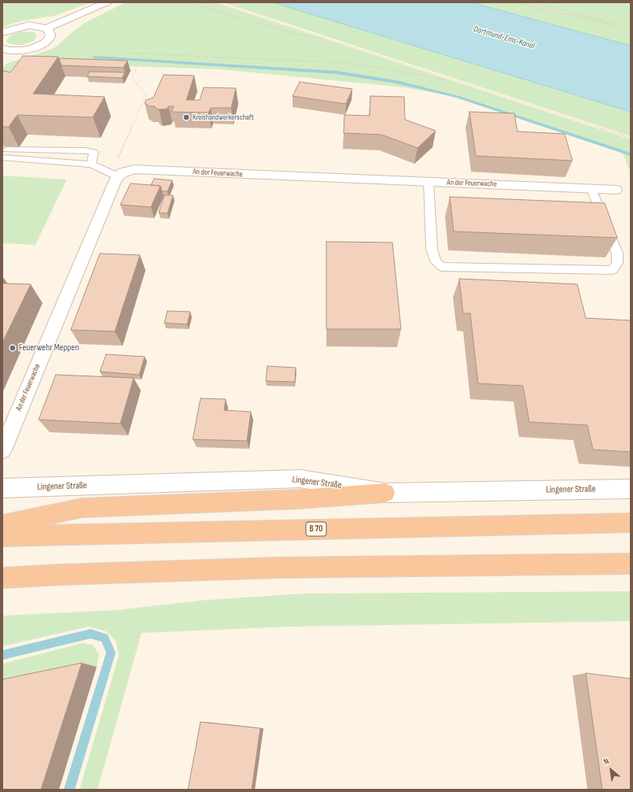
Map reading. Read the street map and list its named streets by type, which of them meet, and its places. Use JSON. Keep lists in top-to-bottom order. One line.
{"streets":{"highway":["B 70"],"street":["An der Feuerwache","Lingener Straße"]},"water":["Dortmund-Ems-Kanal"],"places":["Kreishandwerkerschaft","Feuerwehr Meppen"],"north":"top left"}
